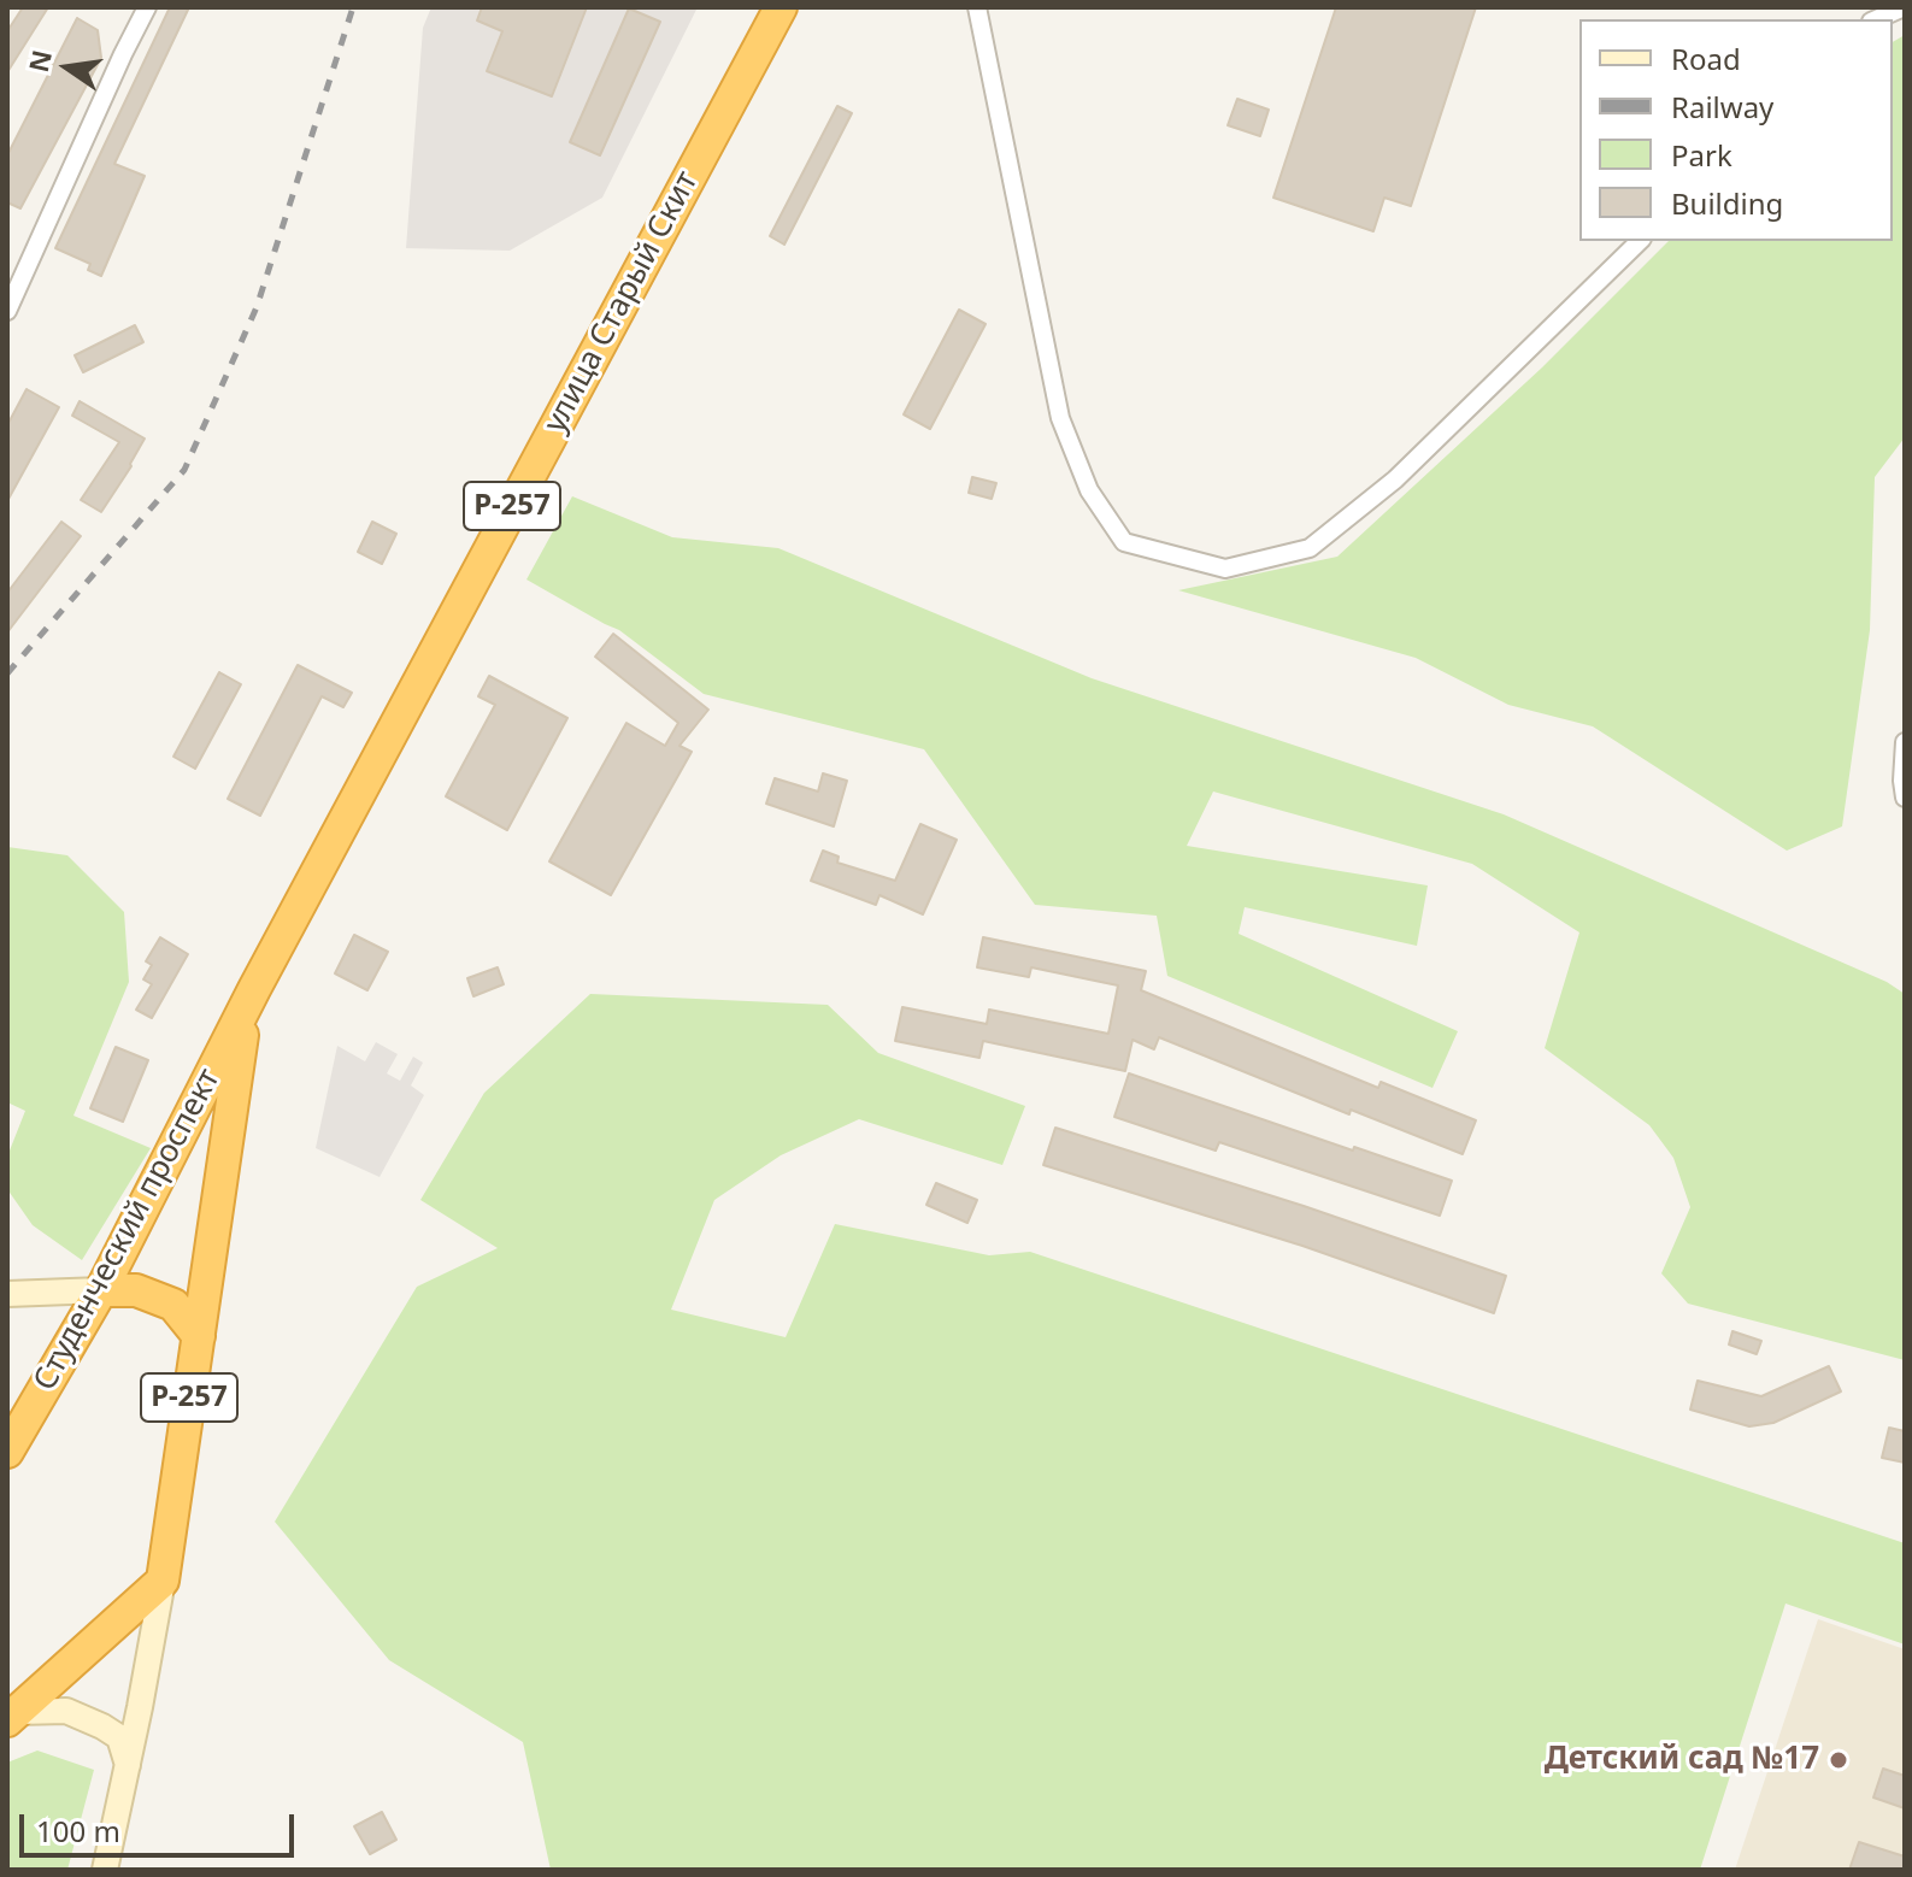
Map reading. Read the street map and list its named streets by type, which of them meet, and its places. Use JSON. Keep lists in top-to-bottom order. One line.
{"streets":{"highway":["улица Старый Скит","Р-257","Студенческий проспект"]},"crossings":[["улица Старый Скит","Р-257"],["улица Старый Скит","Студенческий проспект"],["Р-257","Студенческий проспект"]],"places":["Детский сад №17"],"legend":["Road","Railway","Park","Building"],"scale_bar":"100 m","north":"left"}
